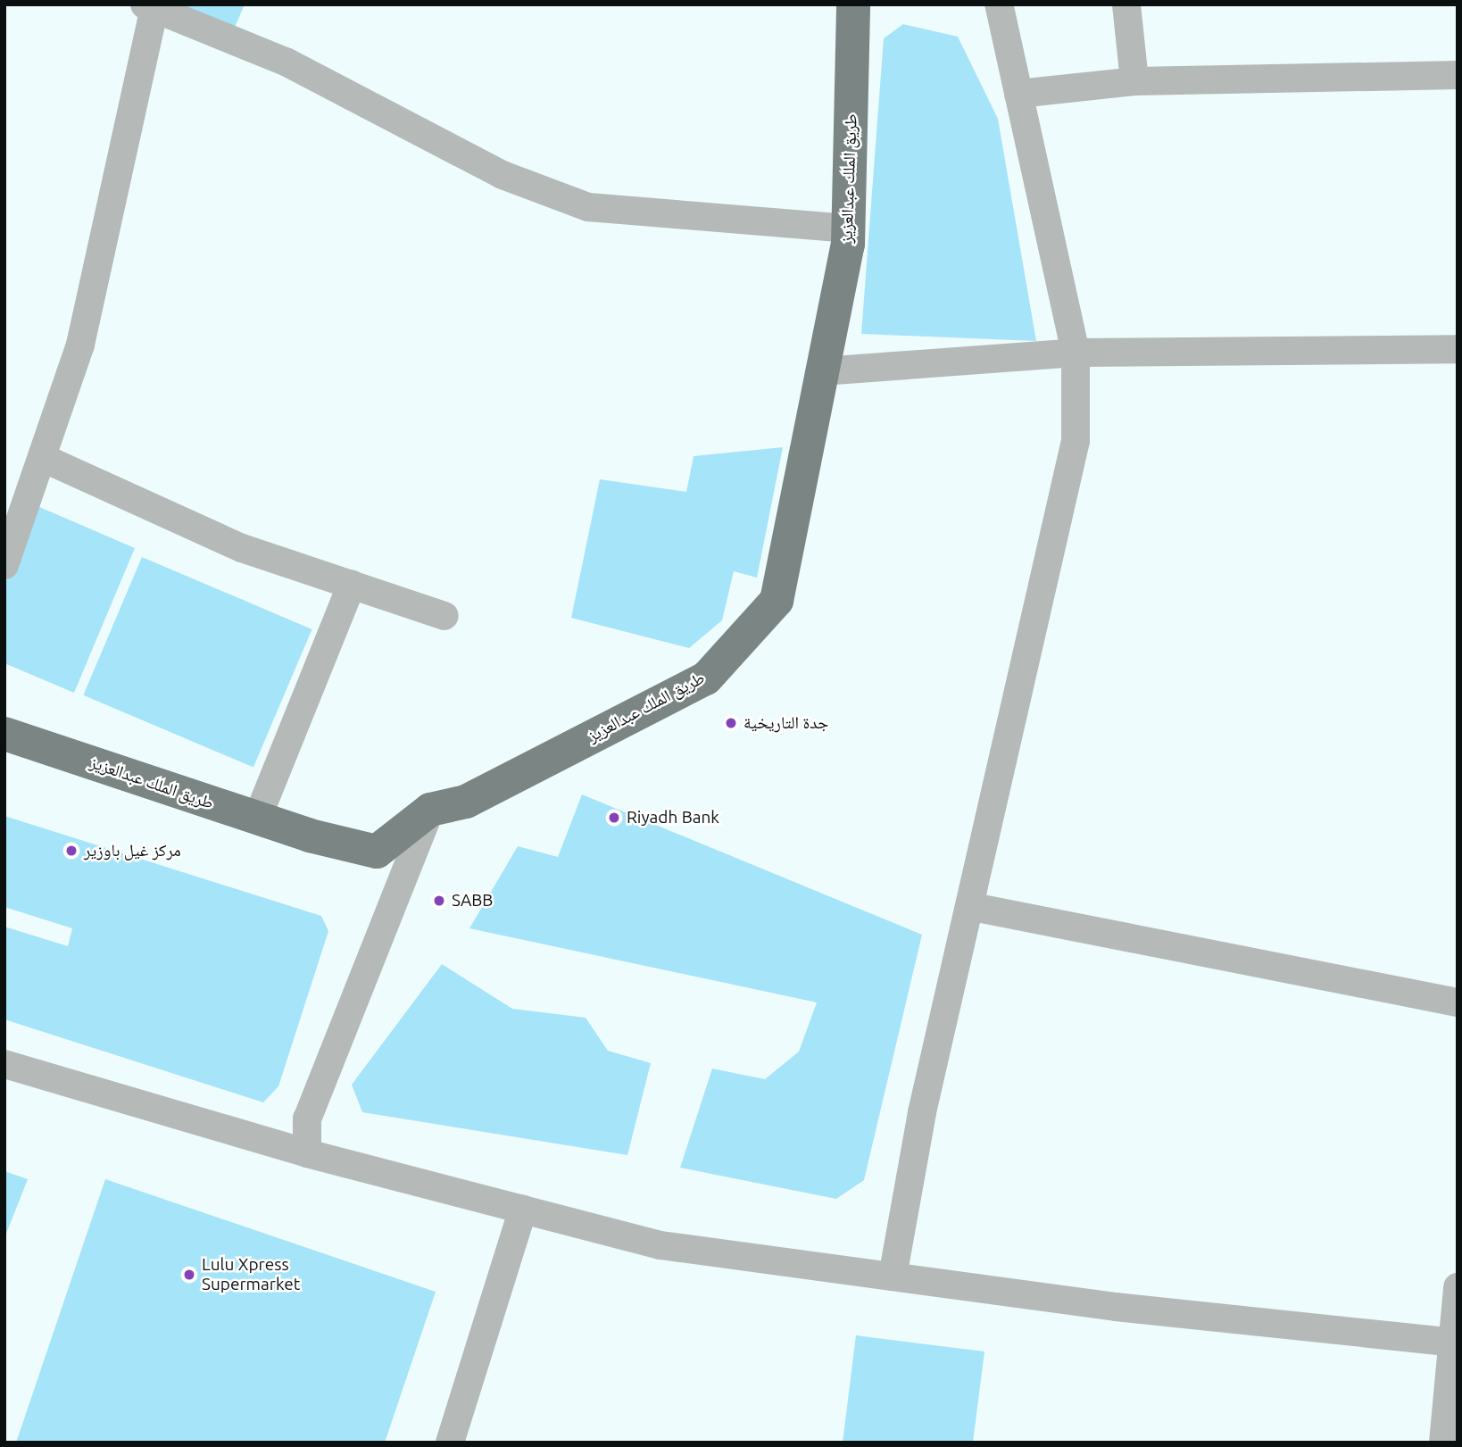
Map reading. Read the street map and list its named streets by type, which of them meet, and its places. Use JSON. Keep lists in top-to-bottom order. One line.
{"streets":{"main road":["طريق الملك عبدالعزيز"]},"places":["جدة التاريخية","Riyadh Bank","مركز غيل باوزير","SABB","Lulu Xpress Supermarket"]}
